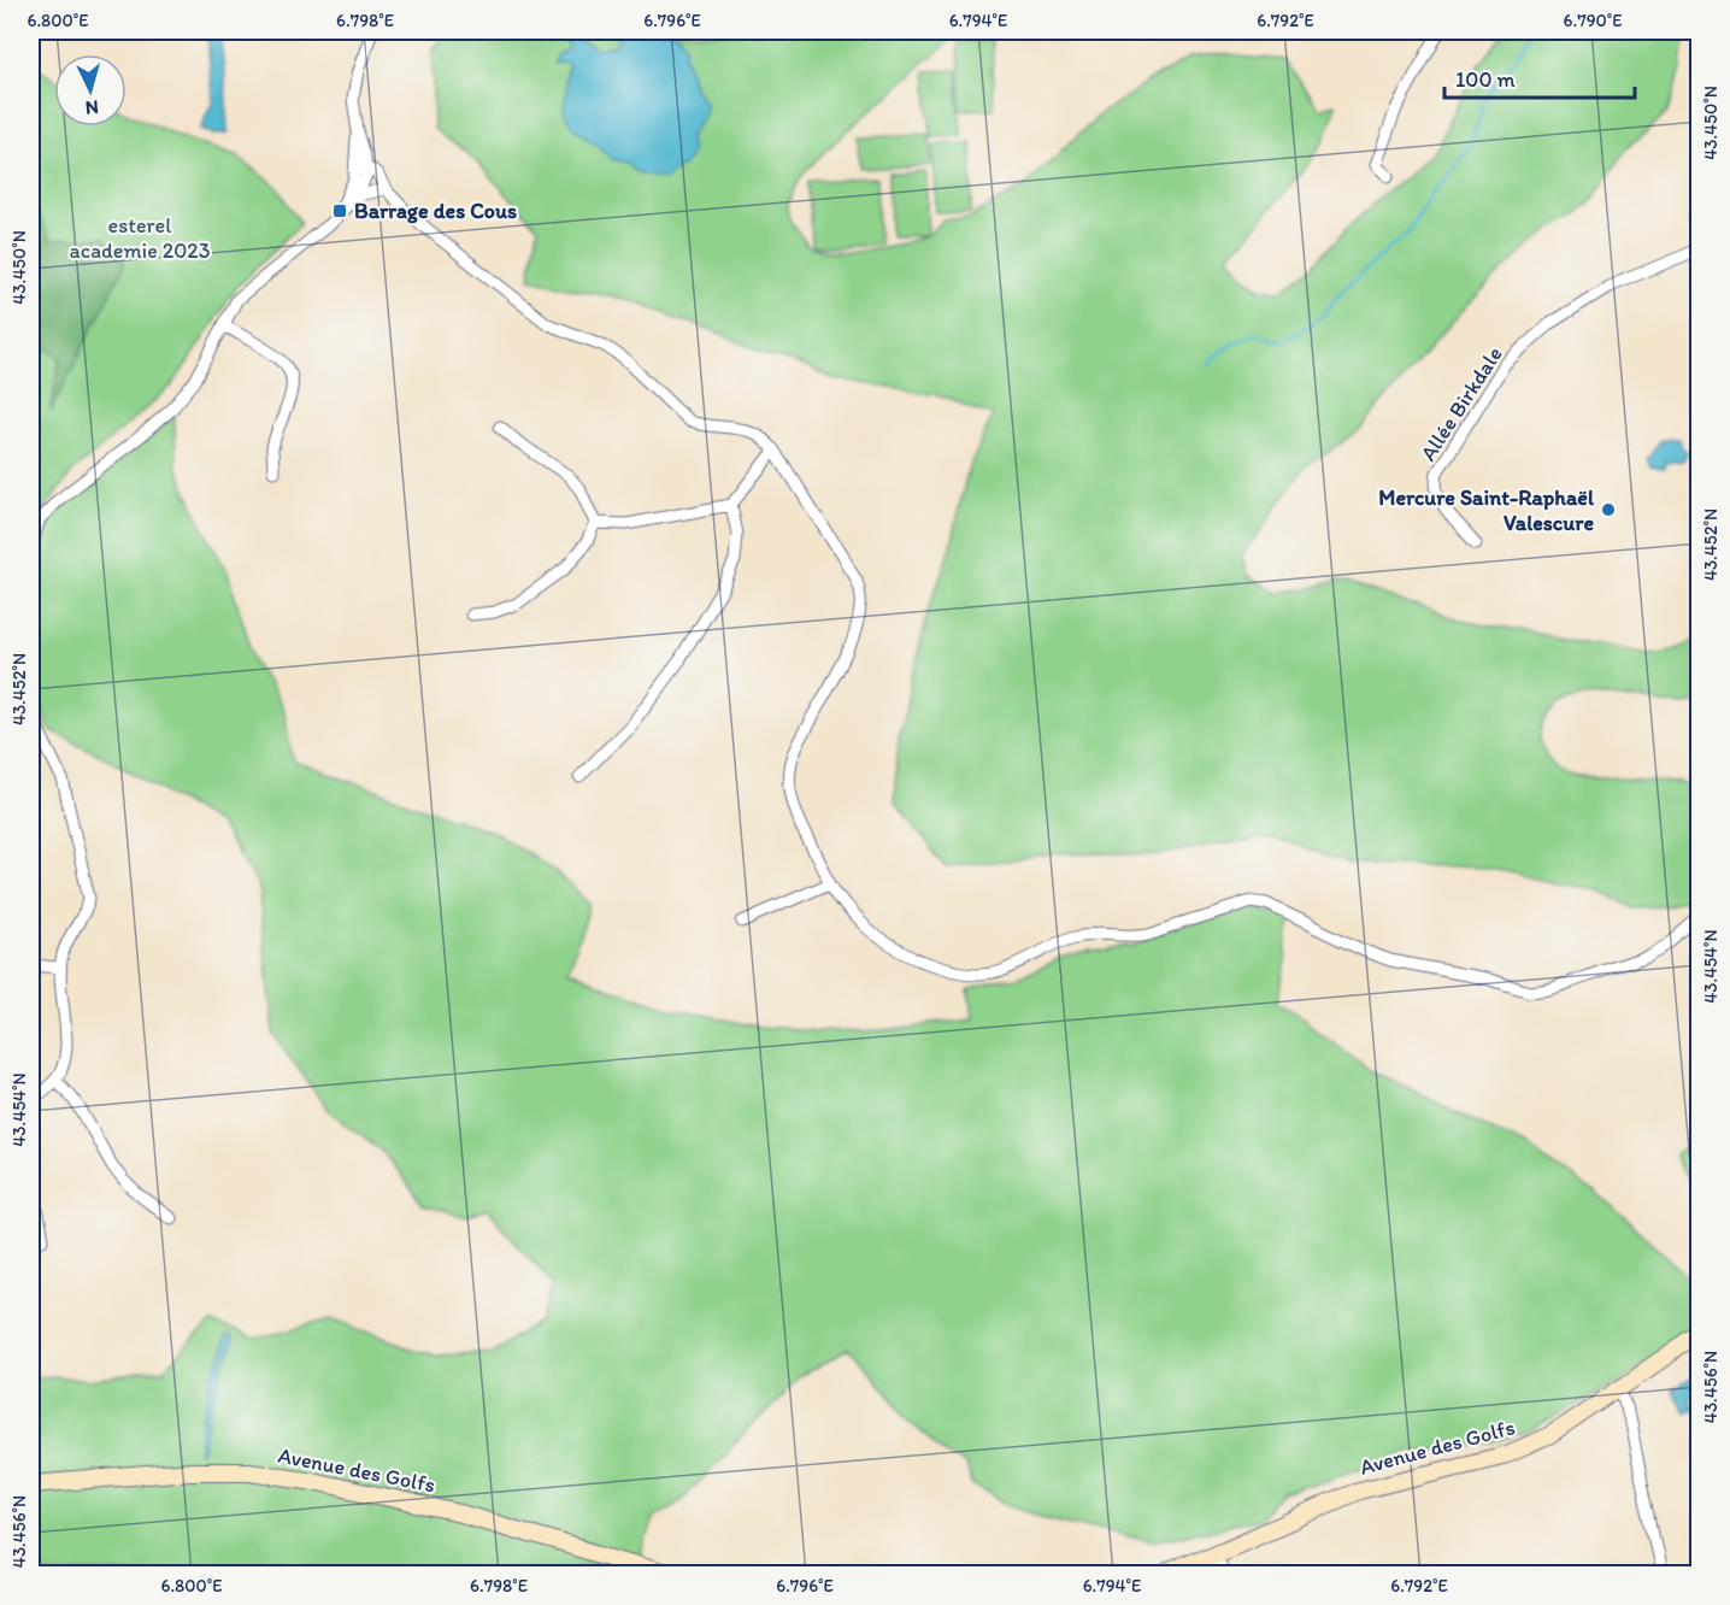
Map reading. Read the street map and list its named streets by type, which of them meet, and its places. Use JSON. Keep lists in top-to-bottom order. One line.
{"streets":{"main road":["Avenue des Golfs"],"street":["Allée Birkdale"]},"parks":["esterel academie 2023"],"places":{"transit":["Barrage des Cous"],"other":["Mercure Saint-Raphaël Valescure"]},"scale_bar":"100 m","north":"bottom","coordinates":["6.800°E","6.798°E","6.796°E","6.794°E","6.792°E","6.790°E","43.450°N","43.452°N","43.454°N","43.456°N"]}
